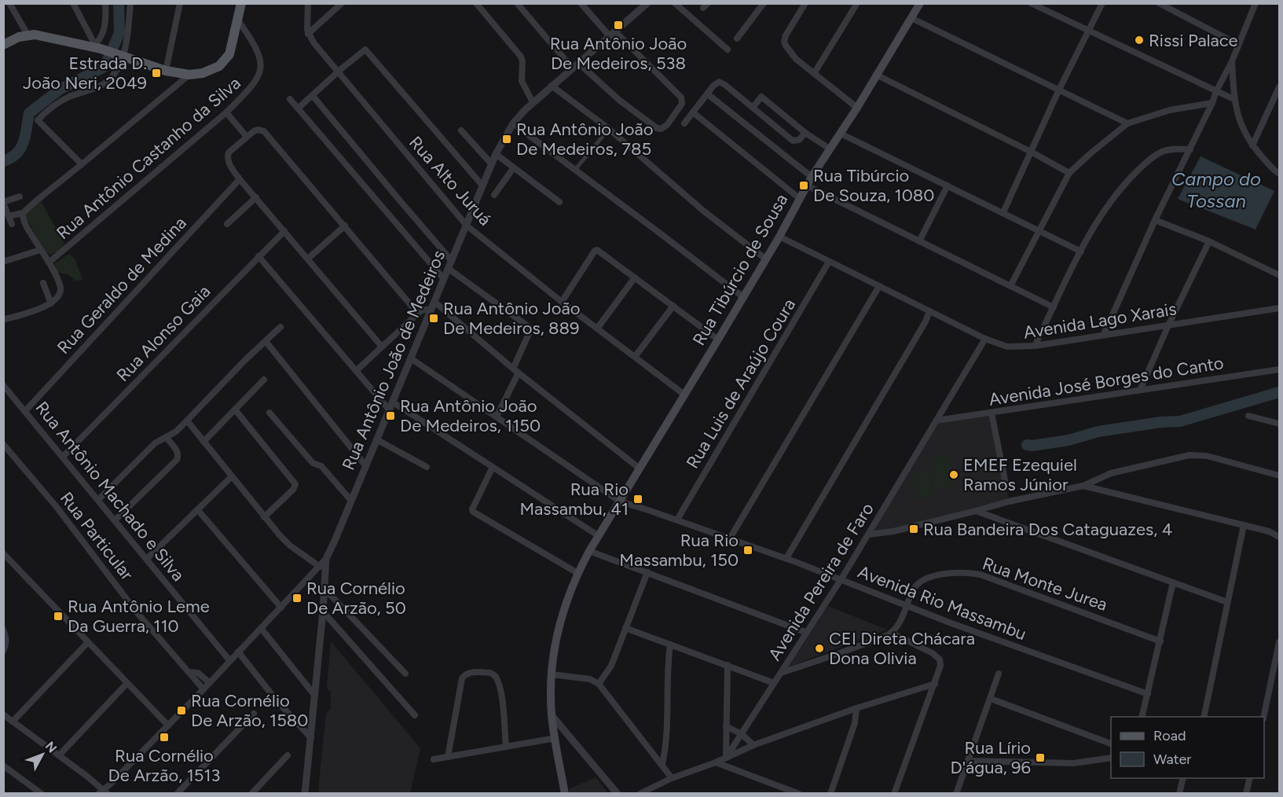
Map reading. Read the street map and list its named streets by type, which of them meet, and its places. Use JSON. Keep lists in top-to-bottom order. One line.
{"streets":{"main road":["Rua Tibúrcio de Sousa"],"street":["Rua Antônio Castanho da Silva","Rua Alto Juruá","Rua Geraldo de Medina","Avenida Lago Xarais","Rua Alonso Gaia","Rua Antônio João de Medeiros","Avenida José Borges do Canto","Rua Luis de Araújo Coura","Rua Antônio Machado e Silva","Rua Particular","Avenida Pereira de Faro","Rua Monte Jurea","Avenida Rio Massambu"]},"crossings":[["Rua Alto Juruá","Rua Tibúrcio de Sousa"],["Rua Alto Juruá","Rua Antônio João de Medeiros"],["Rua Tibúrcio de Sousa","Avenida Lago Xarais"],["Rua Tibúrcio de Sousa","Avenida Rio Massambu"],["Rua Geraldo de Medina","Rua Antônio Machado e Silva"],["Avenida Lago Xarais","Rua Luis de Araújo Coura"],["Avenida Lago Xarais","Avenida Pereira de Faro"],["Rua Alonso Gaia","Rua Antônio Machado e Silva"],["Rua Antônio João de Medeiros","Avenida Rio Massambu"],["Avenida José Borges do Canto","Avenida Pereira de Faro"],["Rua Luis de Araújo Coura","Avenida Rio Massambu"],["Avenida Pereira de Faro","Avenida Rio Massambu"],["Rua Monte Jurea","Avenida Rio Massambu"]],"water":["Campo do Tossan"],"places":{"transit":["Rua Antônio João De Medeiros, 538","Estrada D. João Neri, 2049","Rua Antônio João De Medeiros, 785","Rua Tibúrcio De Souza, 1080","Rua Antônio João De Medeiros, 889","Rua Antônio João De Medeiros, 1150","Rua Rio Massambu, 41","Rua Bandeira Dos Cataguazes, 4","Rua Rio Massambu, 150","Rua Cornélio De Arzão, 50","Rua Antônio Leme Da Guerra, 110","Rua Cornélio De Arzão, 1580","Rua Cornélio De Arzão, 1513","Rua Lírio D'água, 96"],"other":["Rissi Palace","EMEF Ezequiel Ramos Júnior","CEI Direta Chácara Dona Olivia"]},"legend":["Road","Water"],"north":"top right"}
